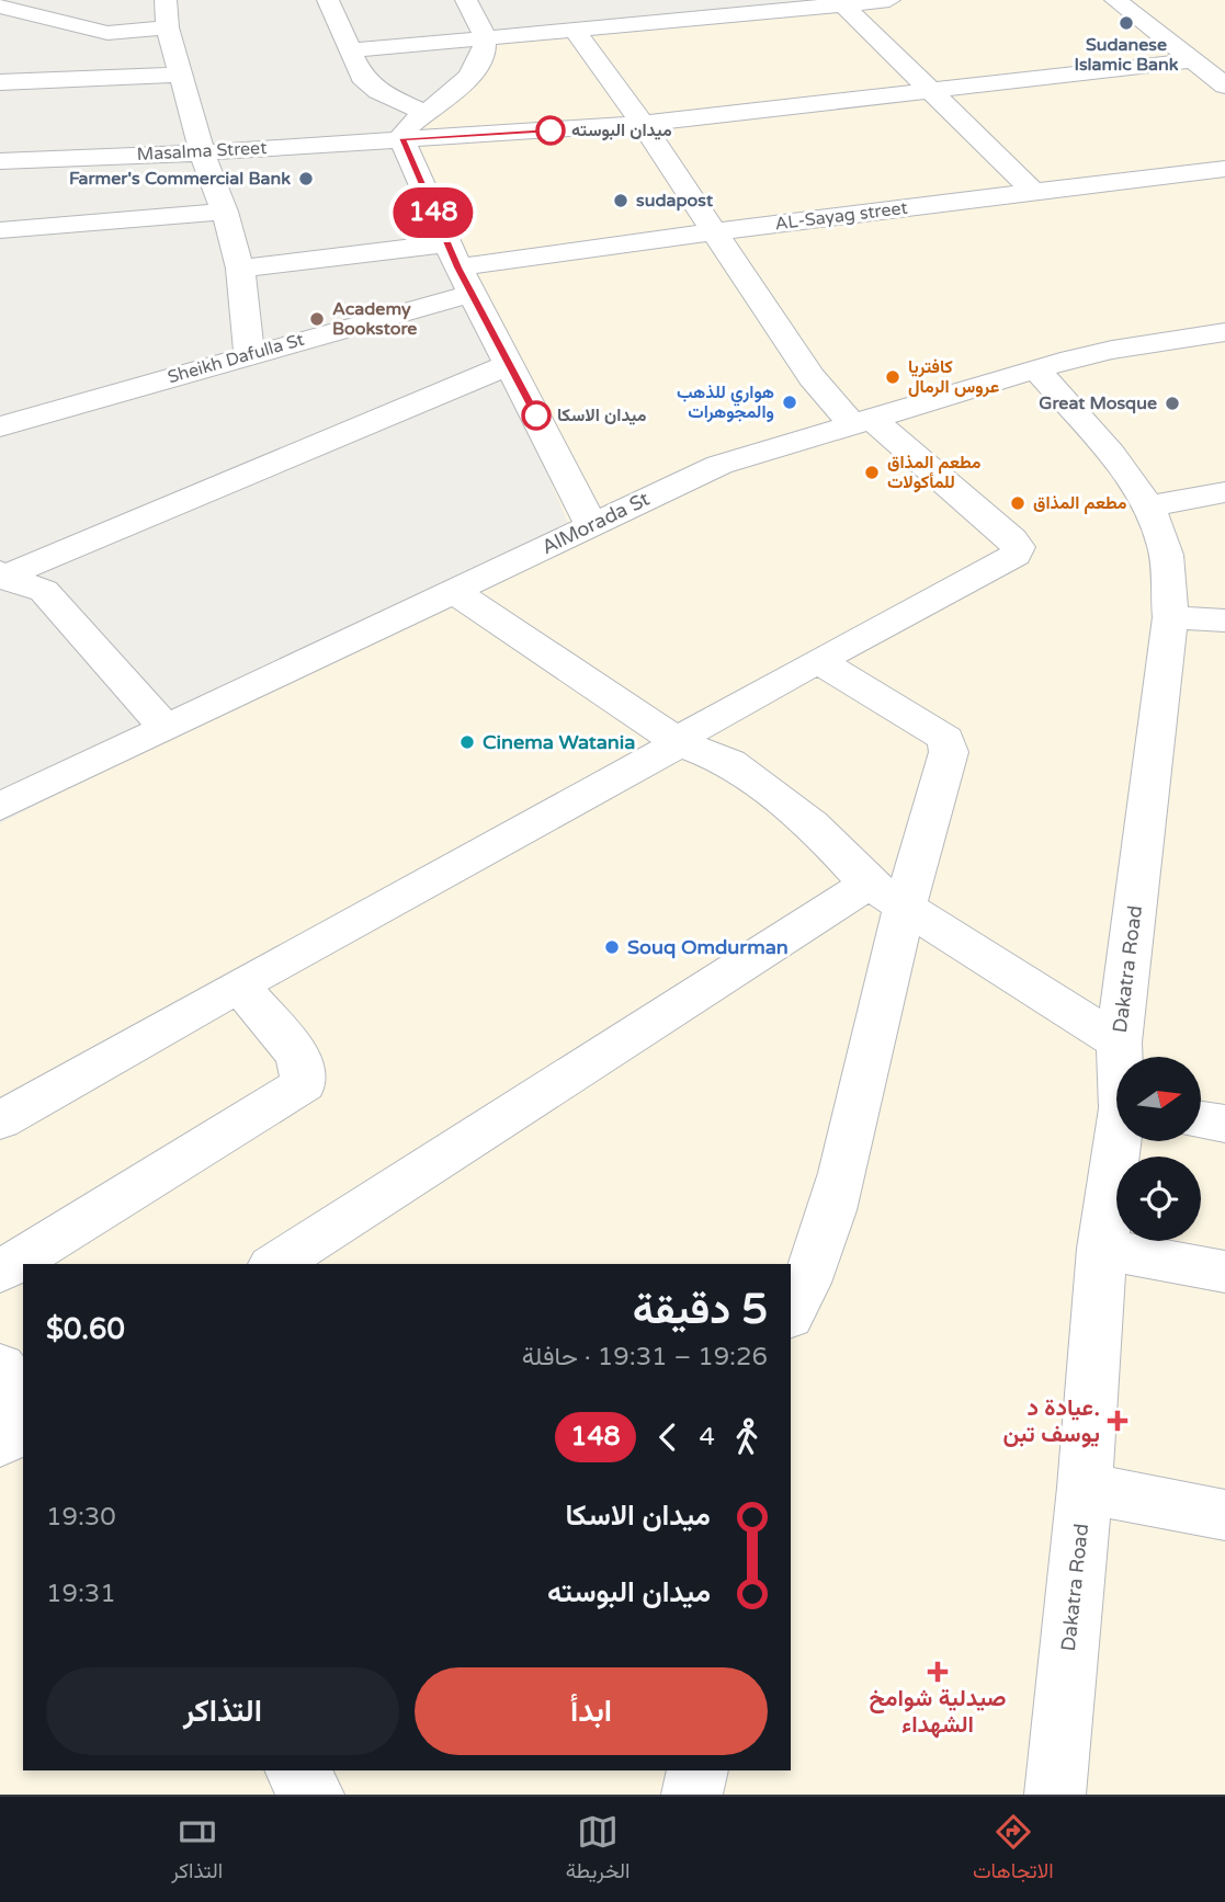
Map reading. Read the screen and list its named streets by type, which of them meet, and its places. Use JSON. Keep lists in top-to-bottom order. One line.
{"streets":{"street":["Masalma Street","AL-Sayag street","Sheikh Dafulla St","AlMorada St","Dakatra Road"]},"crossings":[["AL-Sayag street","Sheikh Dafulla St"],["AlMorada St","Dakatra Road"]],"places":{"other":["Sudanese Islamic Bank","ميدان البوسته","Farmer's Commercial Bank","sudapost","Academy Bookstore","كافتريا عروس الرمال","هواري للذهب والمجوهرات","Great Mosque","ميدان الاسكا","مطعم المذاق للمأكولات","مطعم المذاق","Cinema Watania","Souq Omdurman"],"health":["عيادة د. يوسف تبن","صيدلية شوامخ الشهداء"]},"lines":["bus line 148"],"north":"right","page":{"on_map":"148","heading":["5 دقيقة","19:26 – 19:31 · حافلة","$0.60"],"legs":["4","148"],"list":[{"name":"ميدان الاسكا","value":"19:30"},{"name":"ميدان البوسته","value":"19:31"}],"buttons":["ابدأ","التذاكر"],"tabs":["الاتجاهات","الخريطة","التذاكر"]}}
